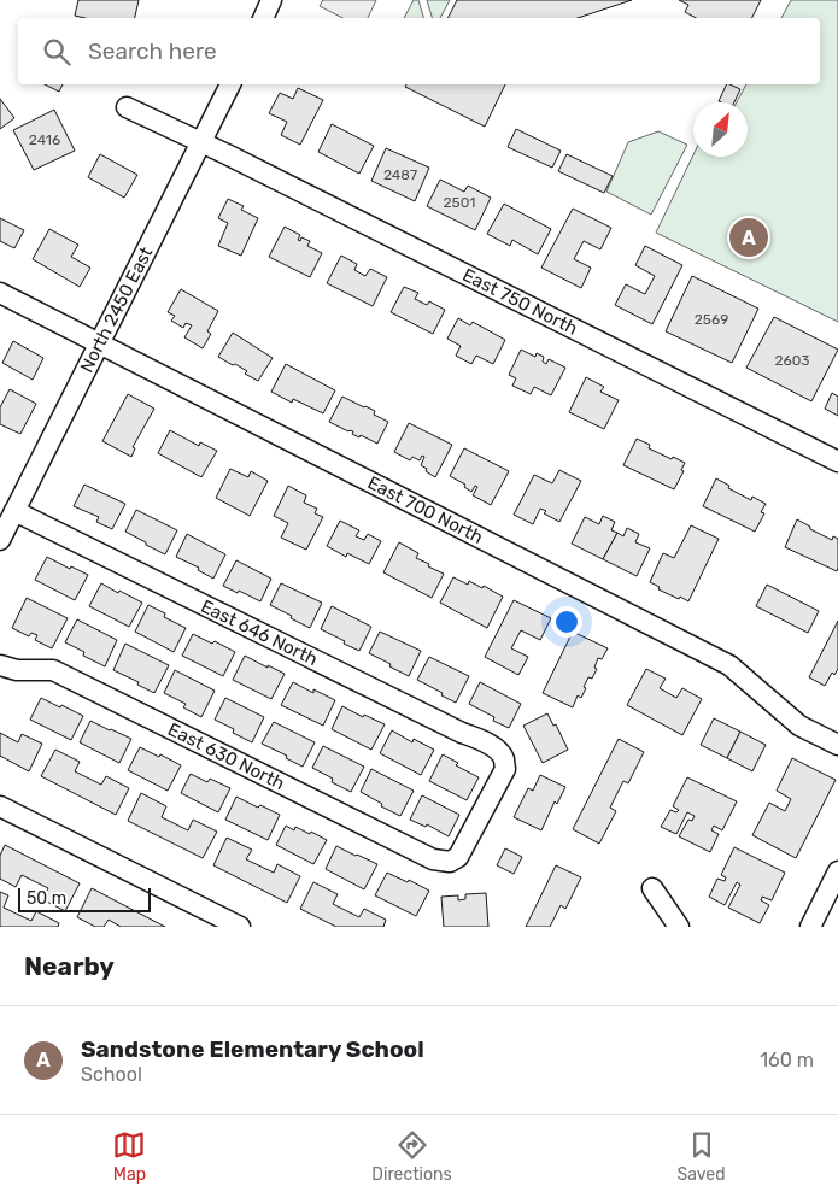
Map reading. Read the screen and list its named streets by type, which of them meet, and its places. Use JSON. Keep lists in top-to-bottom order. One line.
{"streets":{"street":["East 750 North","North 2450 East","East 700 North","East 646 North","East 630 North"]},"crossings":[["East 750 North","North 2450 East"],["North 2450 East","East 700 North"],["North 2450 East","East 646 North"],["East 646 North","East 630 North"]],"house_numbers":["2416","2487","2501","2569","2603"],"scale_bar":"50 m","north":"top right","page":{"search":"Search here","pins":"A","scale":"50 m","heading":"Nearby","list":[{"mark":"A","name":"Sandstone Elementary School","note":"School","value":"160 m"}],"nav":["Map","Directions","Saved"]}}
